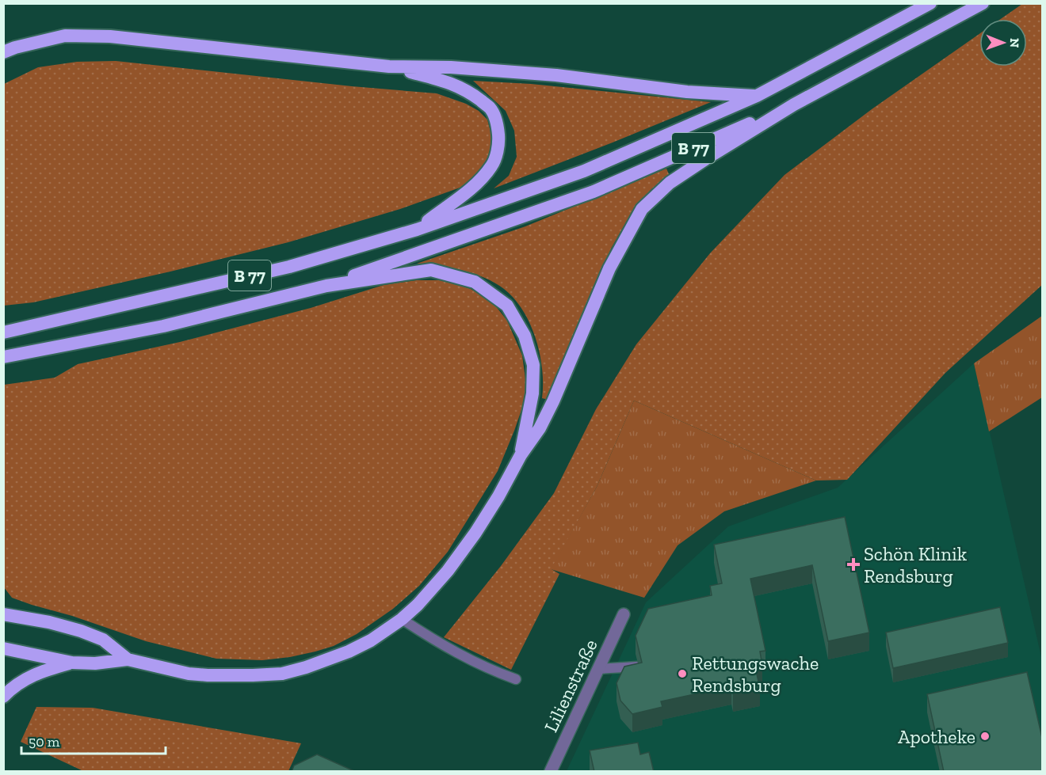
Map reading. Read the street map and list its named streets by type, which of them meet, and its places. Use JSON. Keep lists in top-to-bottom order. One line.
{"streets":{"highway":["B 77"],"street":["Lilienstraße"]},"places":{"health":["Schön Klinik Rendsburg"],"other":["Rettungswache Rendsburg","Apotheke"]},"scale_bar":"50 m","north":"right"}
